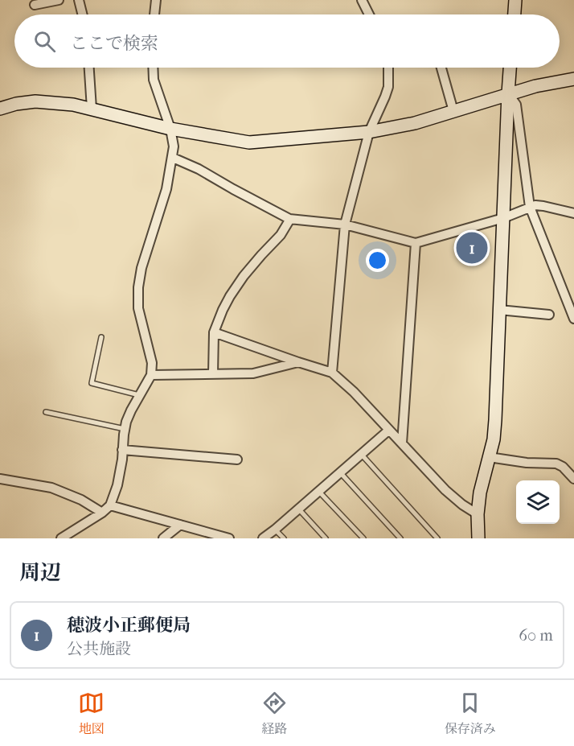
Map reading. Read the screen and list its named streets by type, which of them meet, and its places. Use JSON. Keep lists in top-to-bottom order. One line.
{"page":{"search":"ここで検索","pins":"1","heading":"周辺","list":[{"mark":"1","name":"穂波小正郵便局","note":"公共施設","value":"60 m"}],"nav":["地図","経路","保存済み"]}}
